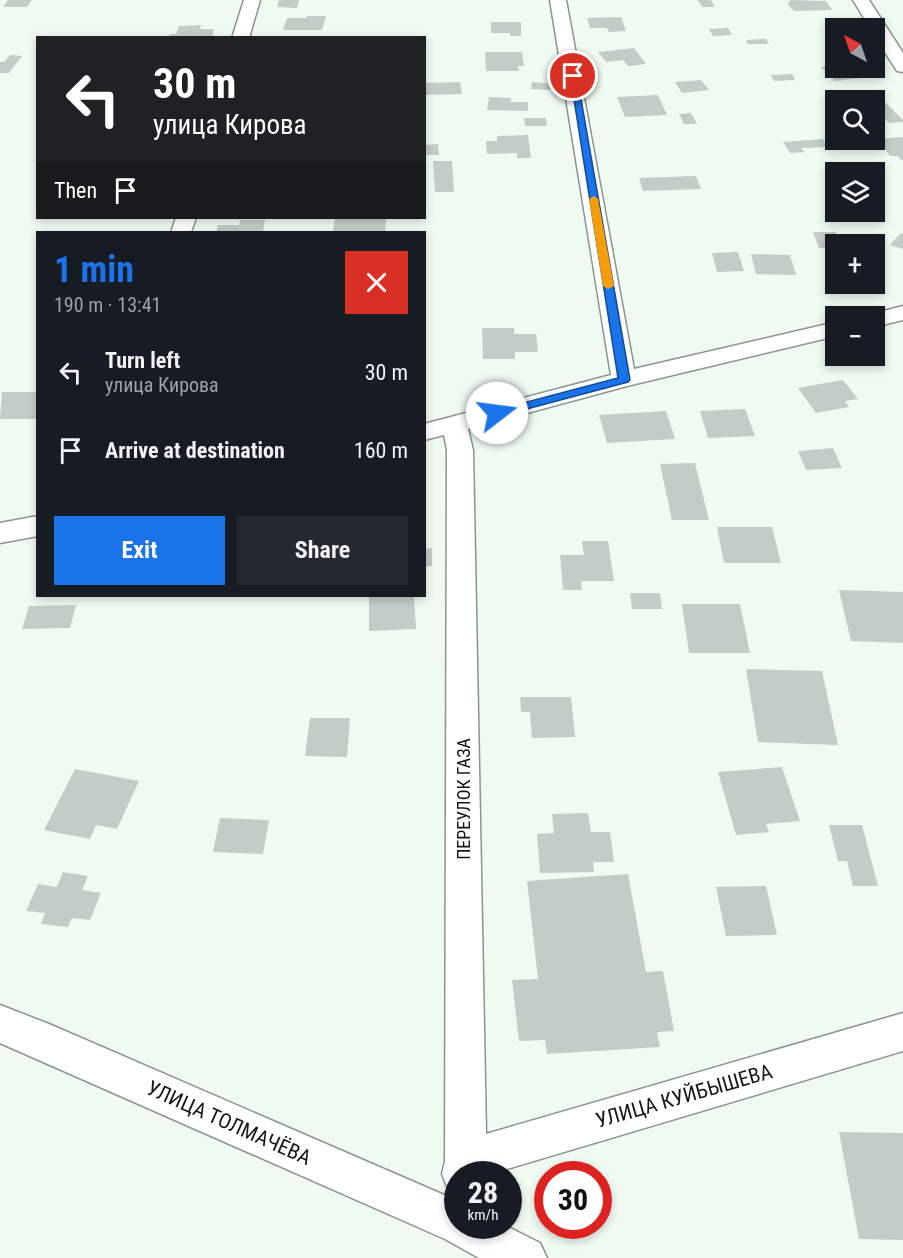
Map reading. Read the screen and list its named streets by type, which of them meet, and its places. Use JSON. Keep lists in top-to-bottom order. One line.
{"streets":{"street":["ПЕРЕУЛОК ГАЗА","УЛИЦА КУЙБЫШЕВА","УЛИЦА ТОЛМАЧЁВА"]},"north":"top left","page":{"map_buttons":["+","−"],"turn":["30 m","улица Кирова"],"then":"Then","heading":["1 min","190 m · 13:41"],"list":[{"name":"Turn left","note":"улица Кирова","value":"30 m"},{"name":"Arrive at destination","value":"160 m"}],"buttons":["Exit","Share"],"speed":"28 km/h","limit":"30"}}
